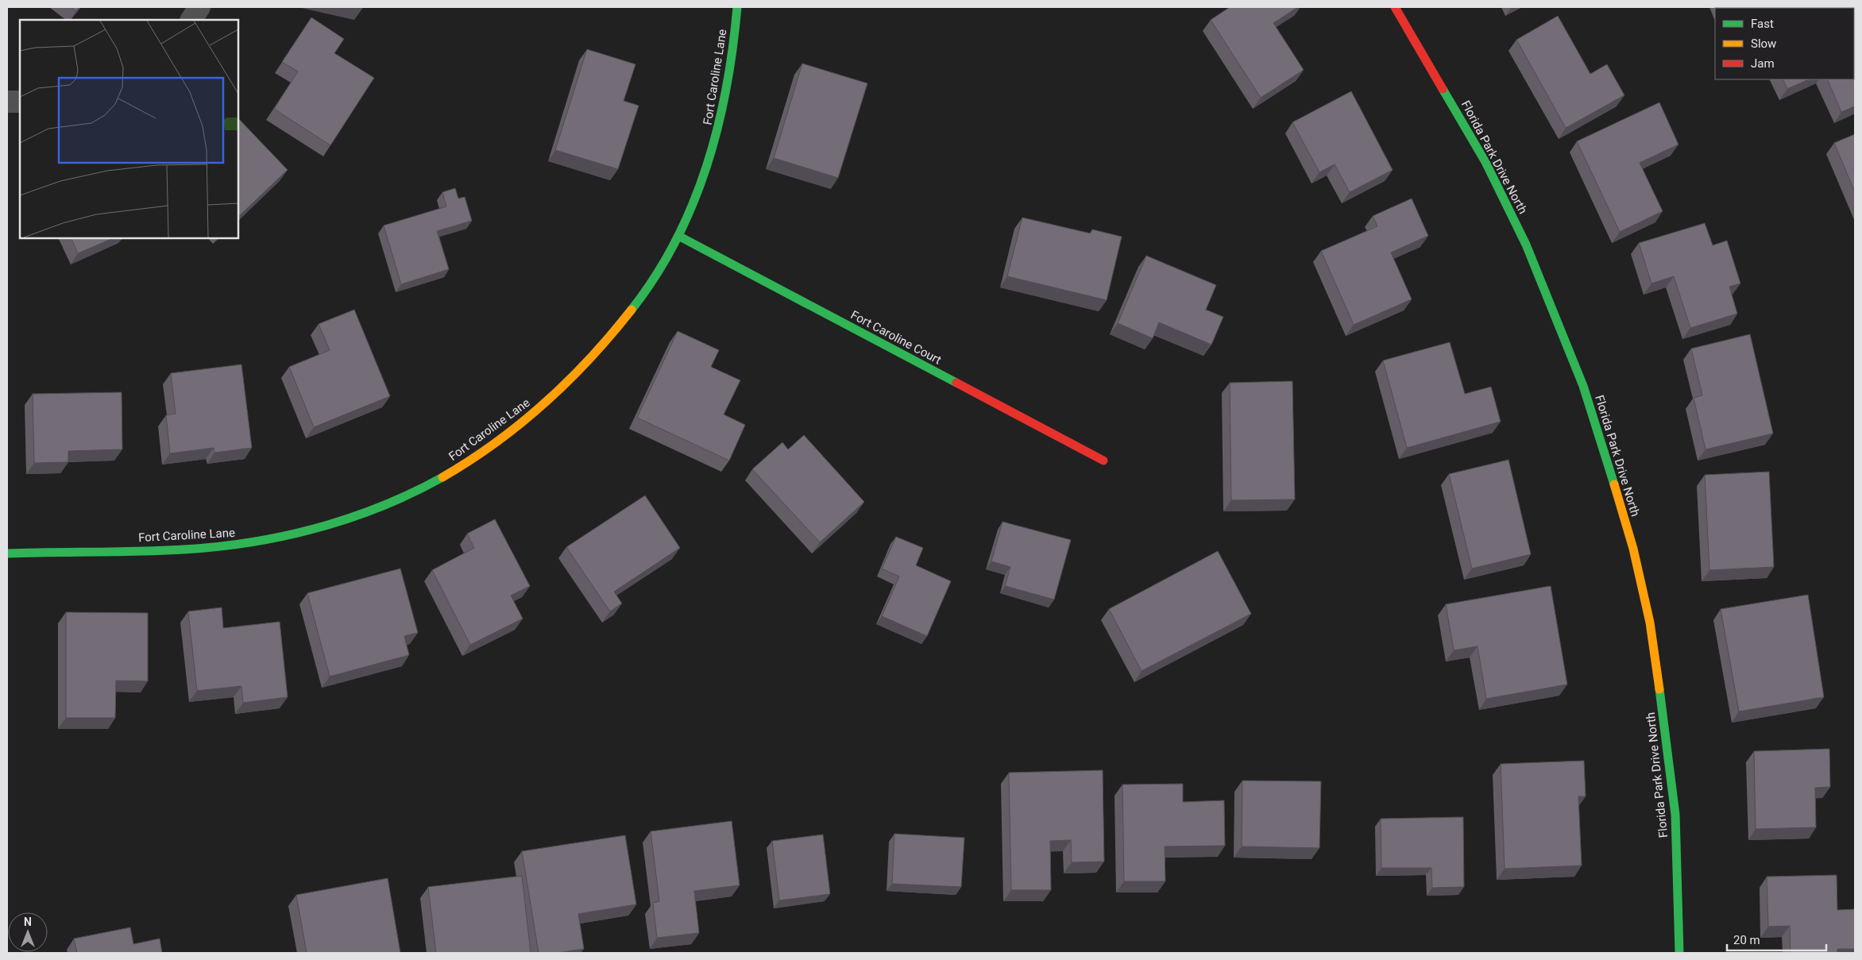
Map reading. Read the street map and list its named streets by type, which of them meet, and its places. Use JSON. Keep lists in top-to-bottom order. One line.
{"streets":{"street":["Fort Caroline Lane","Florida Park Drive North","Fort Caroline Court"]},"crossings":[["Fort Caroline Lane","Fort Caroline Court"]],"legend":["Fast","Slow","Jam"],"scale_bar":"20 m","north":"top"}
